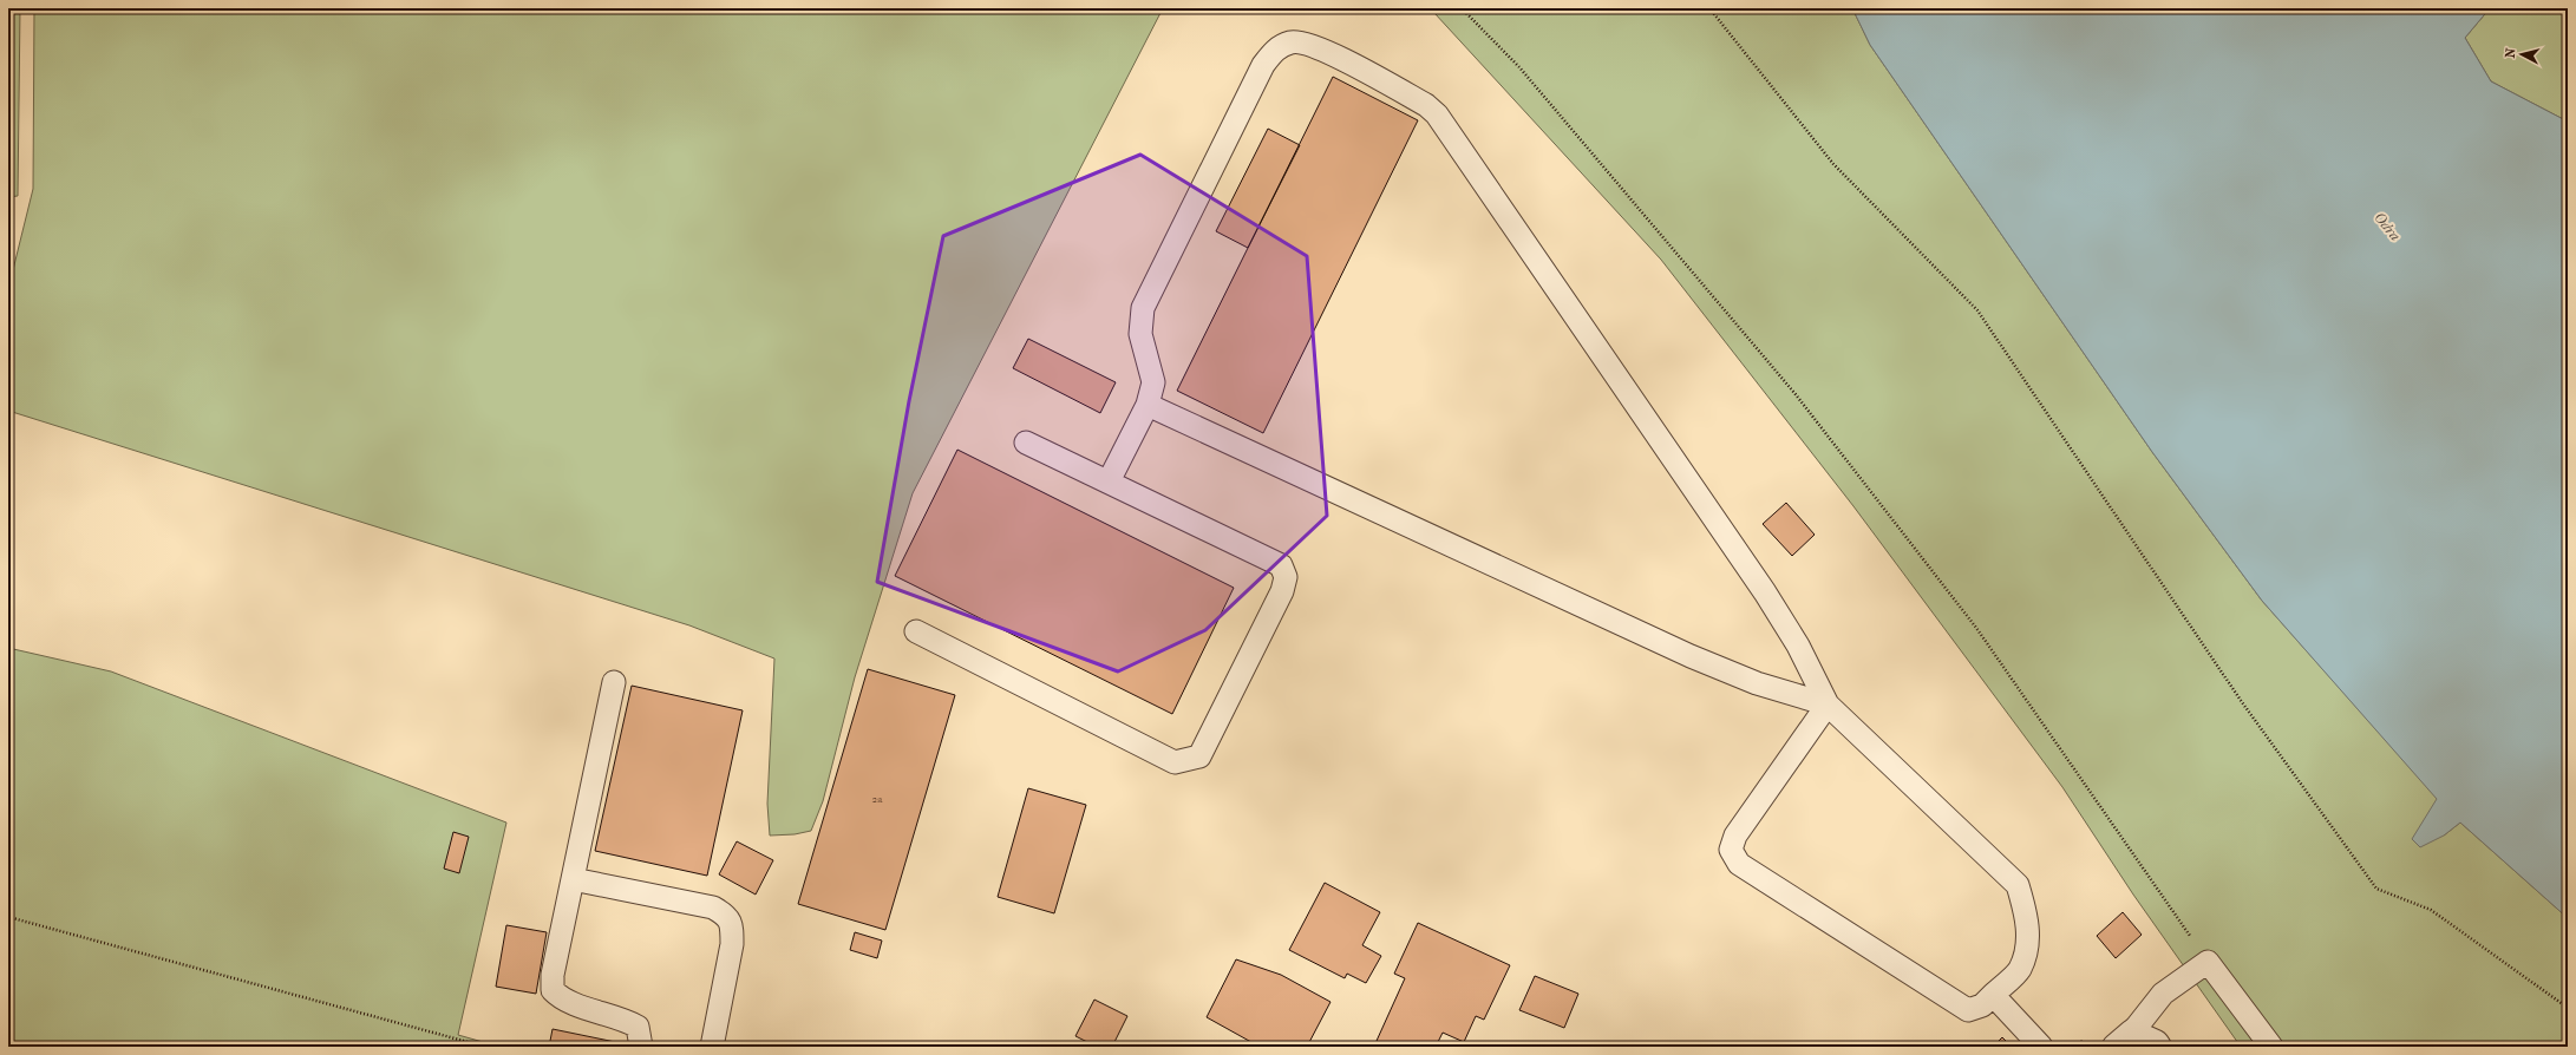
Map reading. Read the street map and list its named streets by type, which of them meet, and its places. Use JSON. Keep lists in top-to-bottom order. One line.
{"water":["Odra"],"house_numbers":["2a"],"north":"left"}
